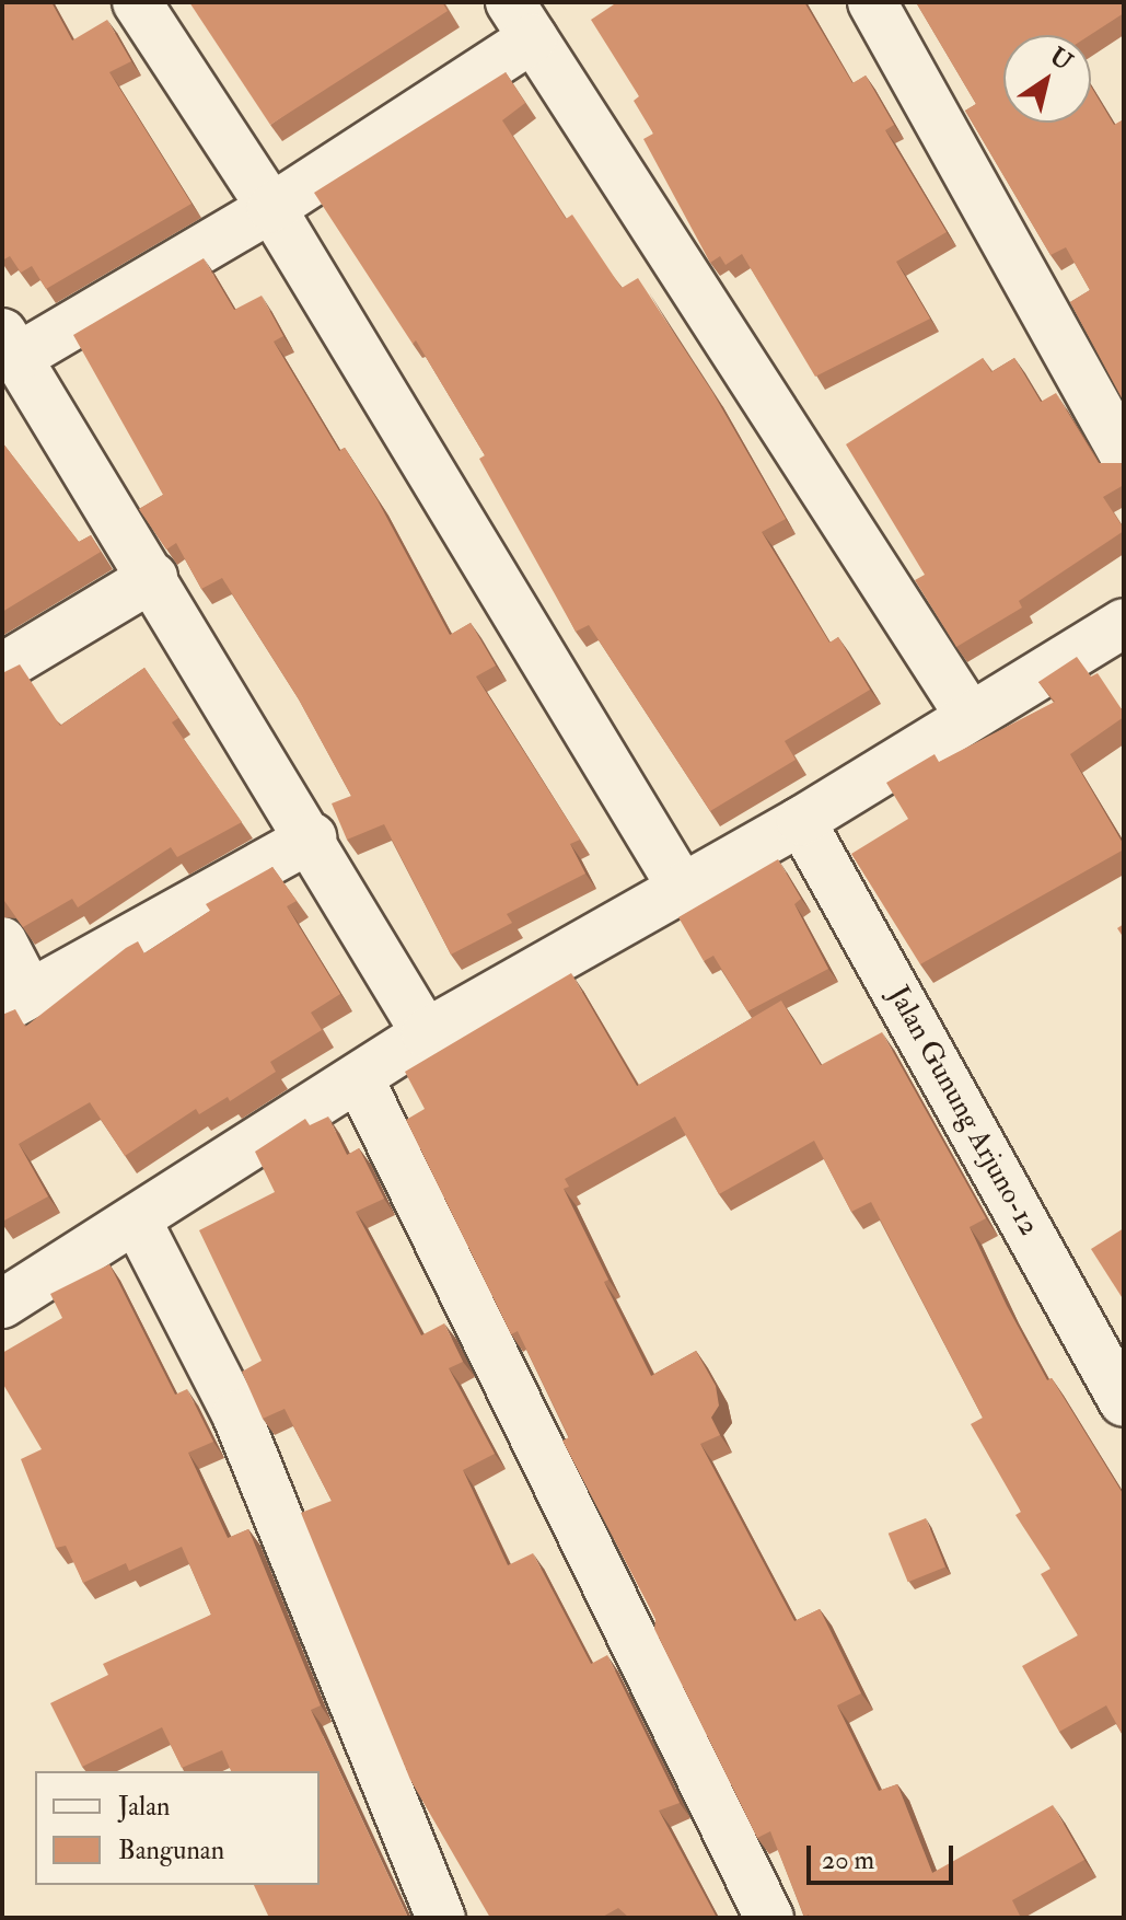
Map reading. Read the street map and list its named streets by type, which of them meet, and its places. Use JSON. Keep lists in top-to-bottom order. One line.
{"streets":{"street":["Jalan Gunung Arjuno-12"]},"legend":["Jalan","Bangunan"],"scale_bar":"20 m","north":"top right"}
